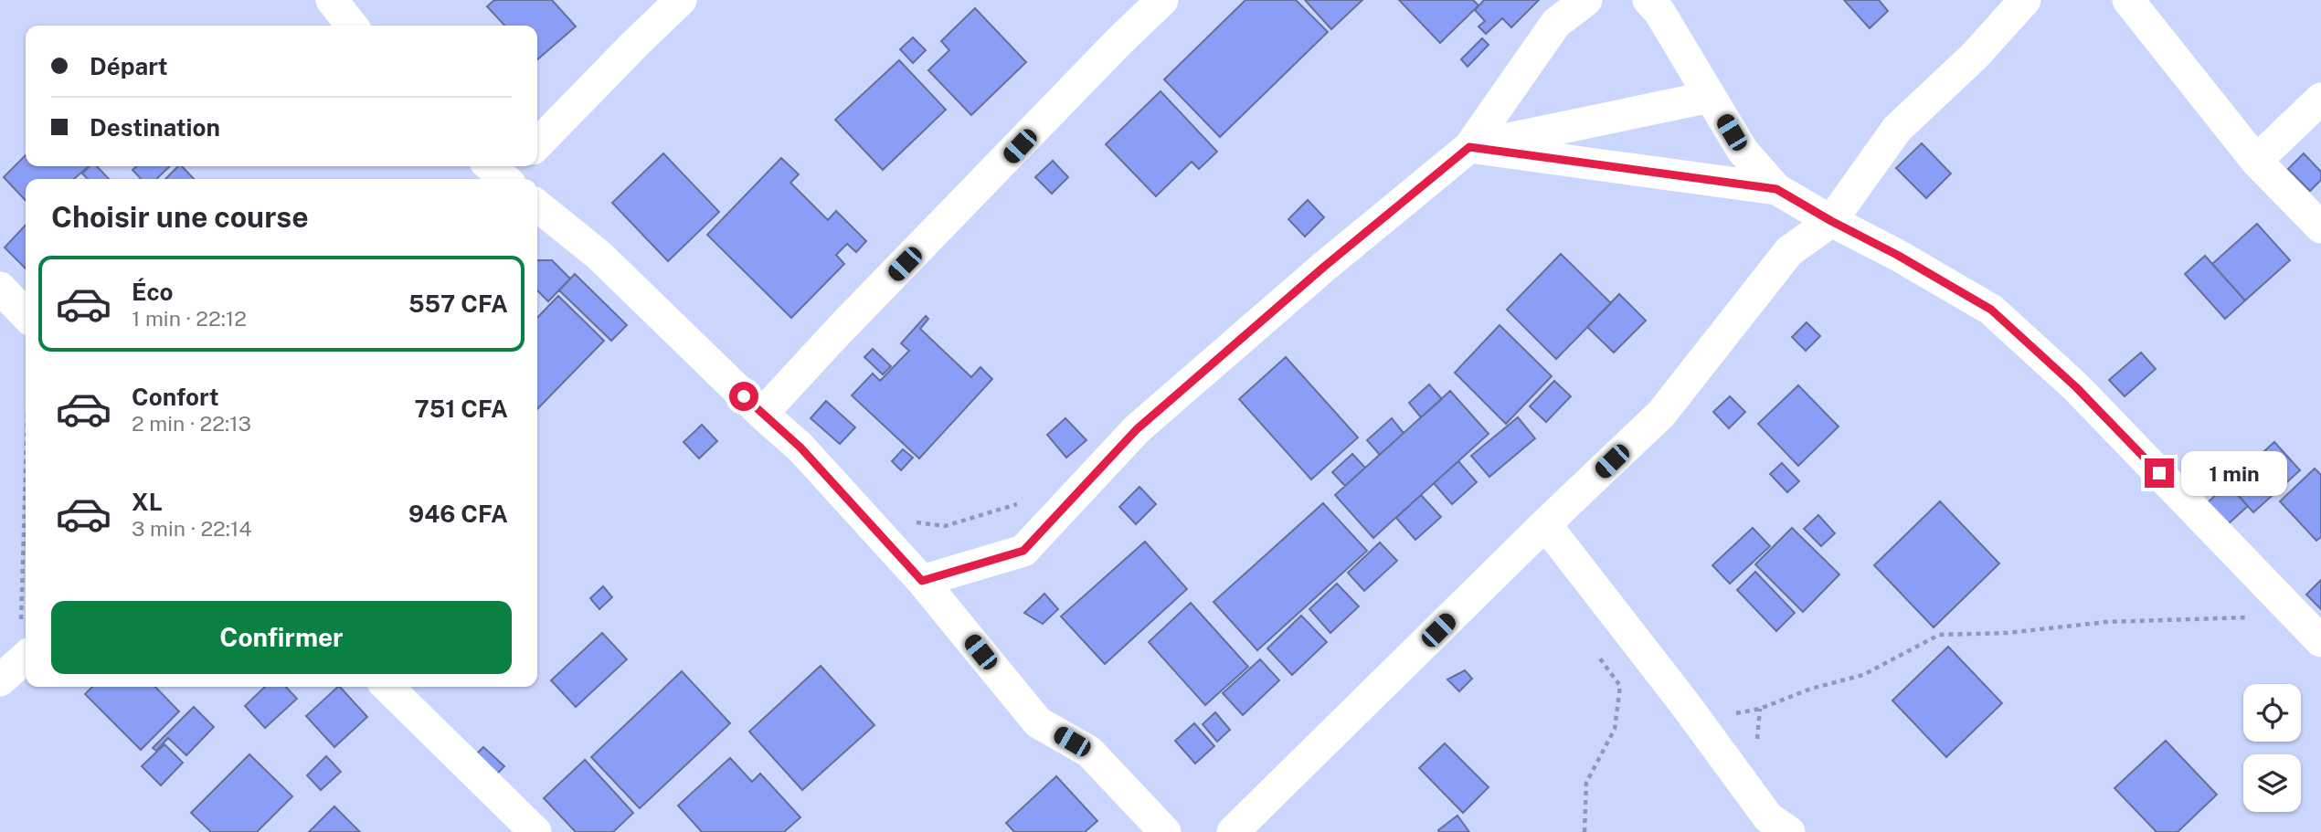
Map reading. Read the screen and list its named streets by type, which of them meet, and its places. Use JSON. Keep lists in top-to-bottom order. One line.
{"page":{"banner":["Départ","Destination"],"heading":"Choisir une course","list":[{"name":"Éco","note":"1 min · 22:12","value":"557 CFA"},{"name":"Confort","note":"2 min · 22:13","value":"751 CFA"},{"name":"XL","note":"3 min · 22:14","value":"946 CFA"}],"bubble":"1 min","buttons":"Confirmer"}}
